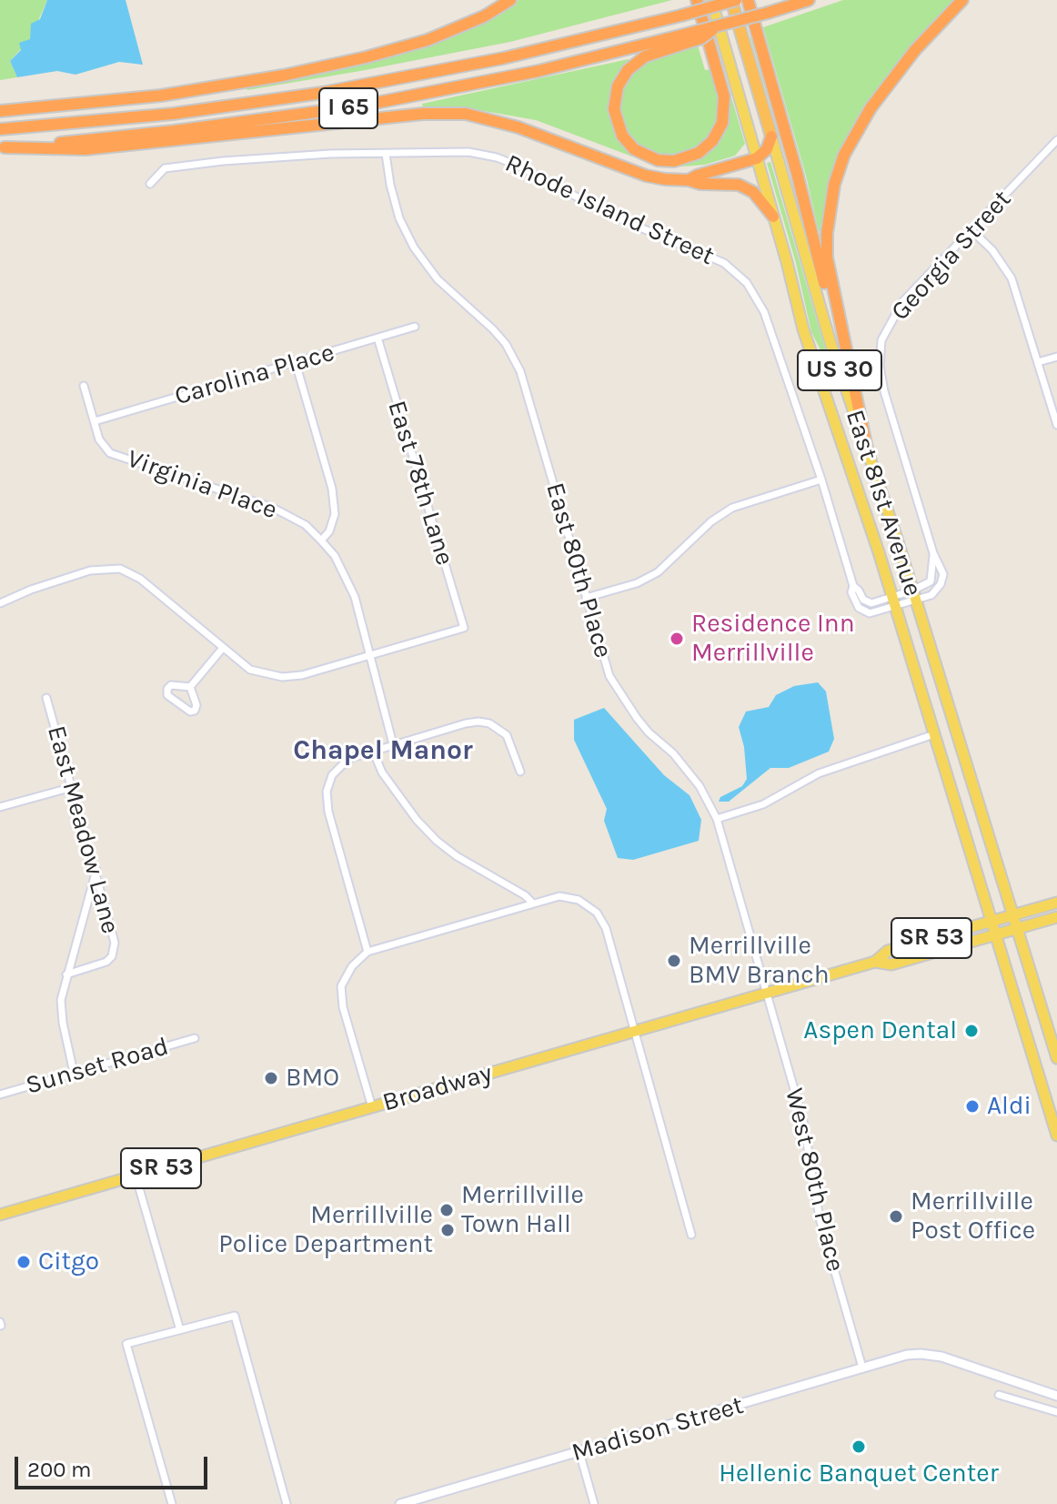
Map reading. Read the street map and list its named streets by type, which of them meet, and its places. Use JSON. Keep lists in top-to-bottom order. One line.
{"streets":{"highway":["I 65","US 30","East 81st Avenue"],"main road":["SR 53","Broadway"],"street":["Rhode Island Street","Georgia Street","Carolina Place","East 78th Lane","Virginia Place","East 80th Place","East Meadow Lane","Sunset Road","West 80th Place","Madison Street"]},"crossings":[["I 65","East 81st Avenue"],["Rhode Island Street","Georgia Street"],["Rhode Island Street","East 81st Avenue"],["Rhode Island Street","East 80th Place"],["Georgia Street","East 81st Avenue"],["US 30","East 81st Avenue"],["US 30","Broadway"],["Carolina Place","East 78th Lane"],["Carolina Place","Virginia Place"],["East 78th Lane","Virginia Place"],["East 81st Avenue","Broadway"],["East 80th Place","Broadway"],["East 80th Place","West 80th Place"],["Broadway","West 80th Place"],["West 80th Place","Madison Street"]],"districts":["Chapel Manor"],"places":["Residence Inn Merrillville","Merrillville BMV Branch","Aspen Dental","BMO","Aldi","Merrillville Town Hall","Merrillville Post Office","Merrillville Police Department","Citgo","Hellenic Banquet Center"],"scale_bar":"200 m"}
